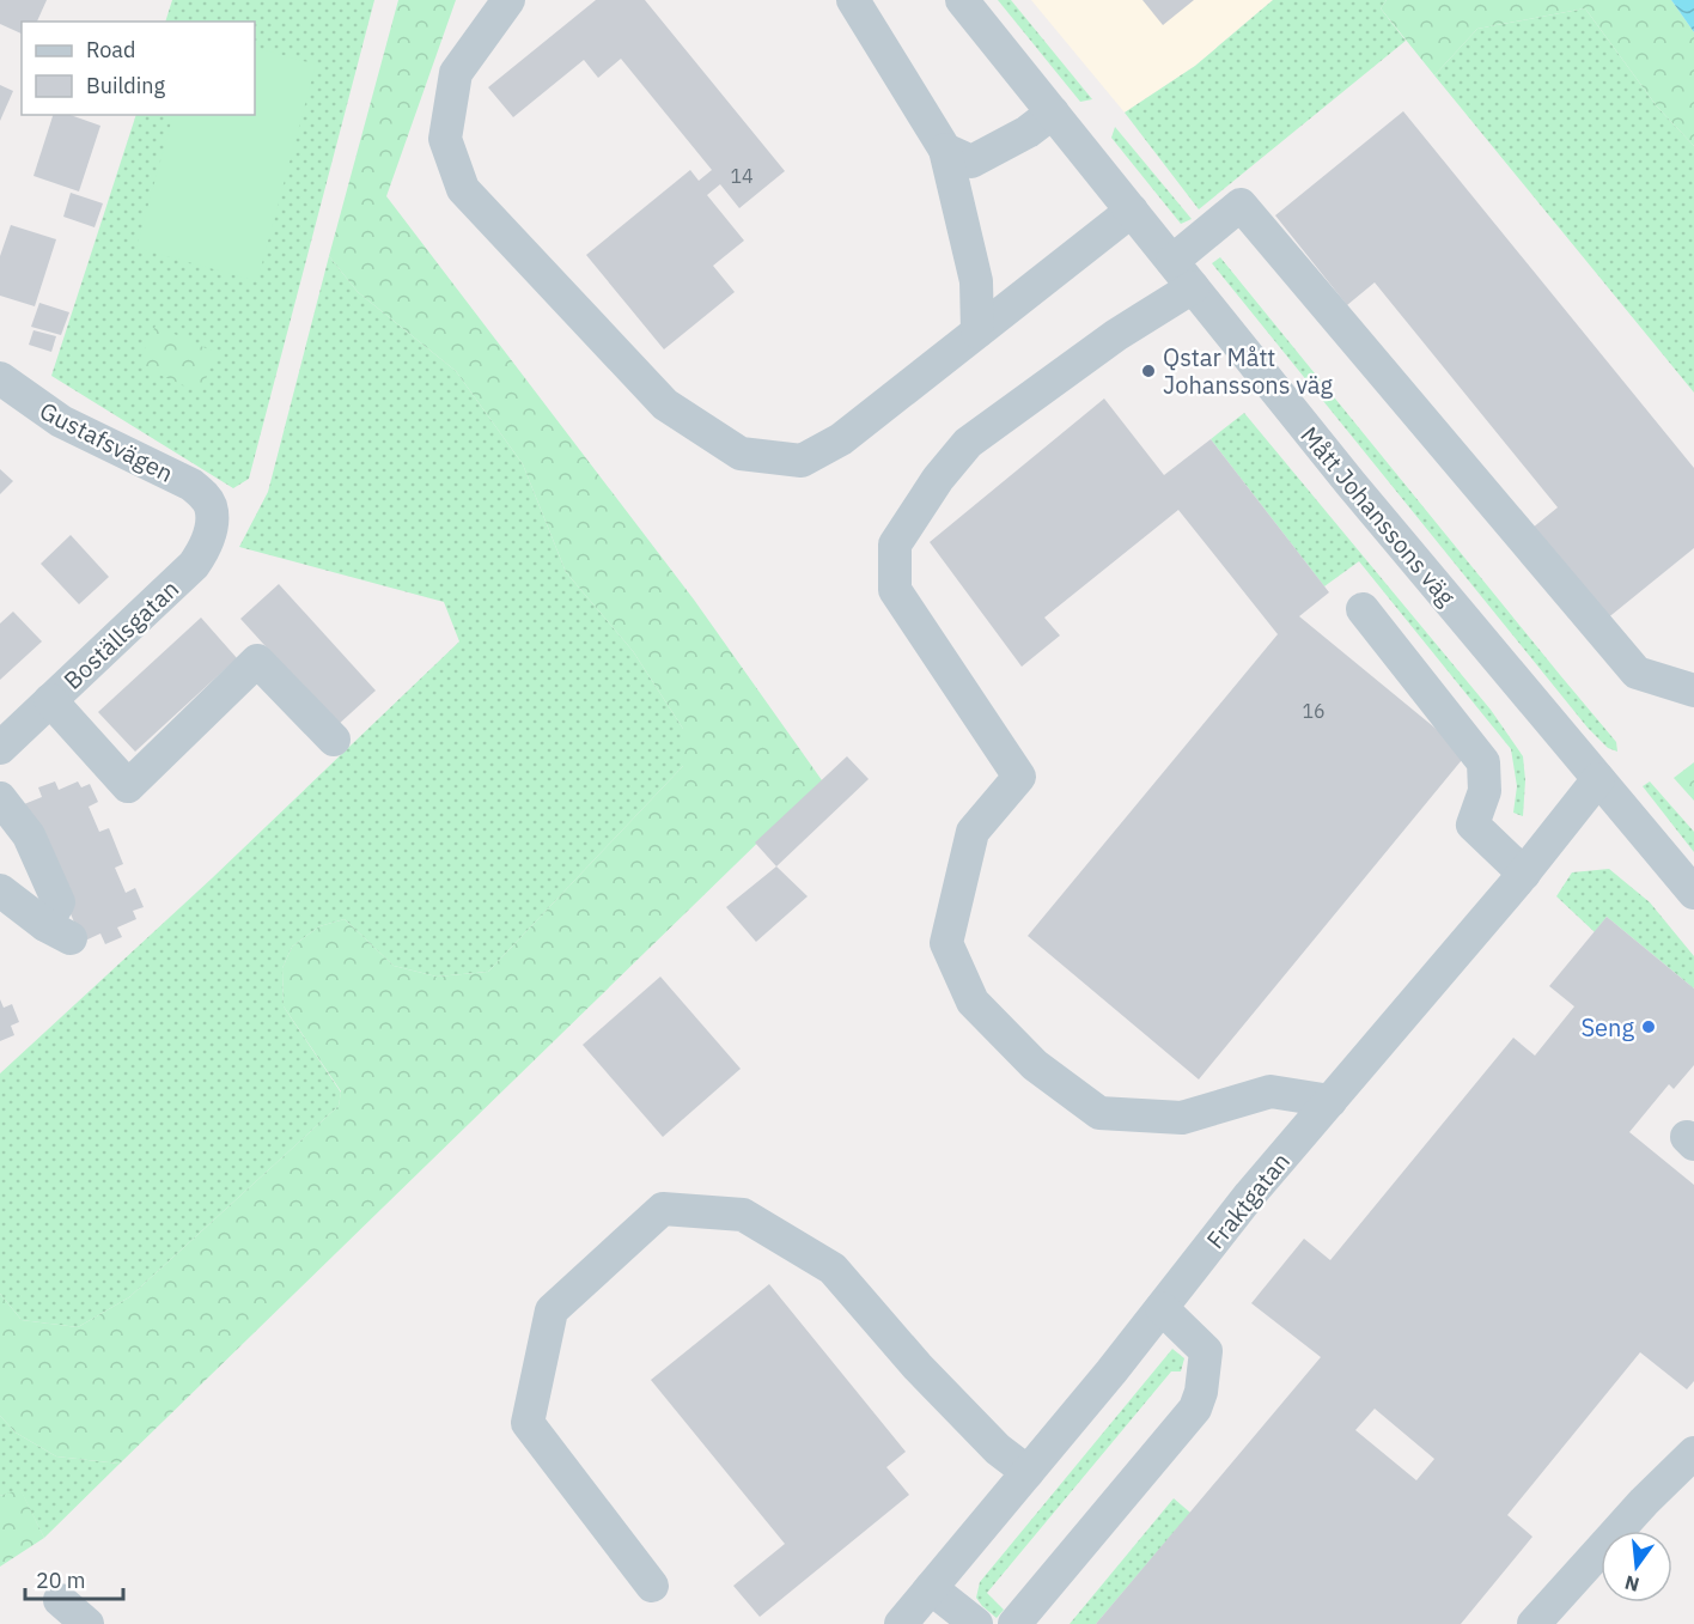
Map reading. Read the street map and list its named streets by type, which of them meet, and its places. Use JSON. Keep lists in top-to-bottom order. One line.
{"streets":{"street":["Gustafsvägen","Mått Johanssons väg","Boställsgatan","Fraktgatan"]},"crossings":[["Gustafsvägen","Boställsgatan"],["Mått Johanssons väg","Fraktgatan"]],"places":["Qstar Mått Johanssons väg","Seng"],"house_numbers":["14","16"],"legend":["Road","Building"],"scale_bar":"20 m","north":"bottom"}
